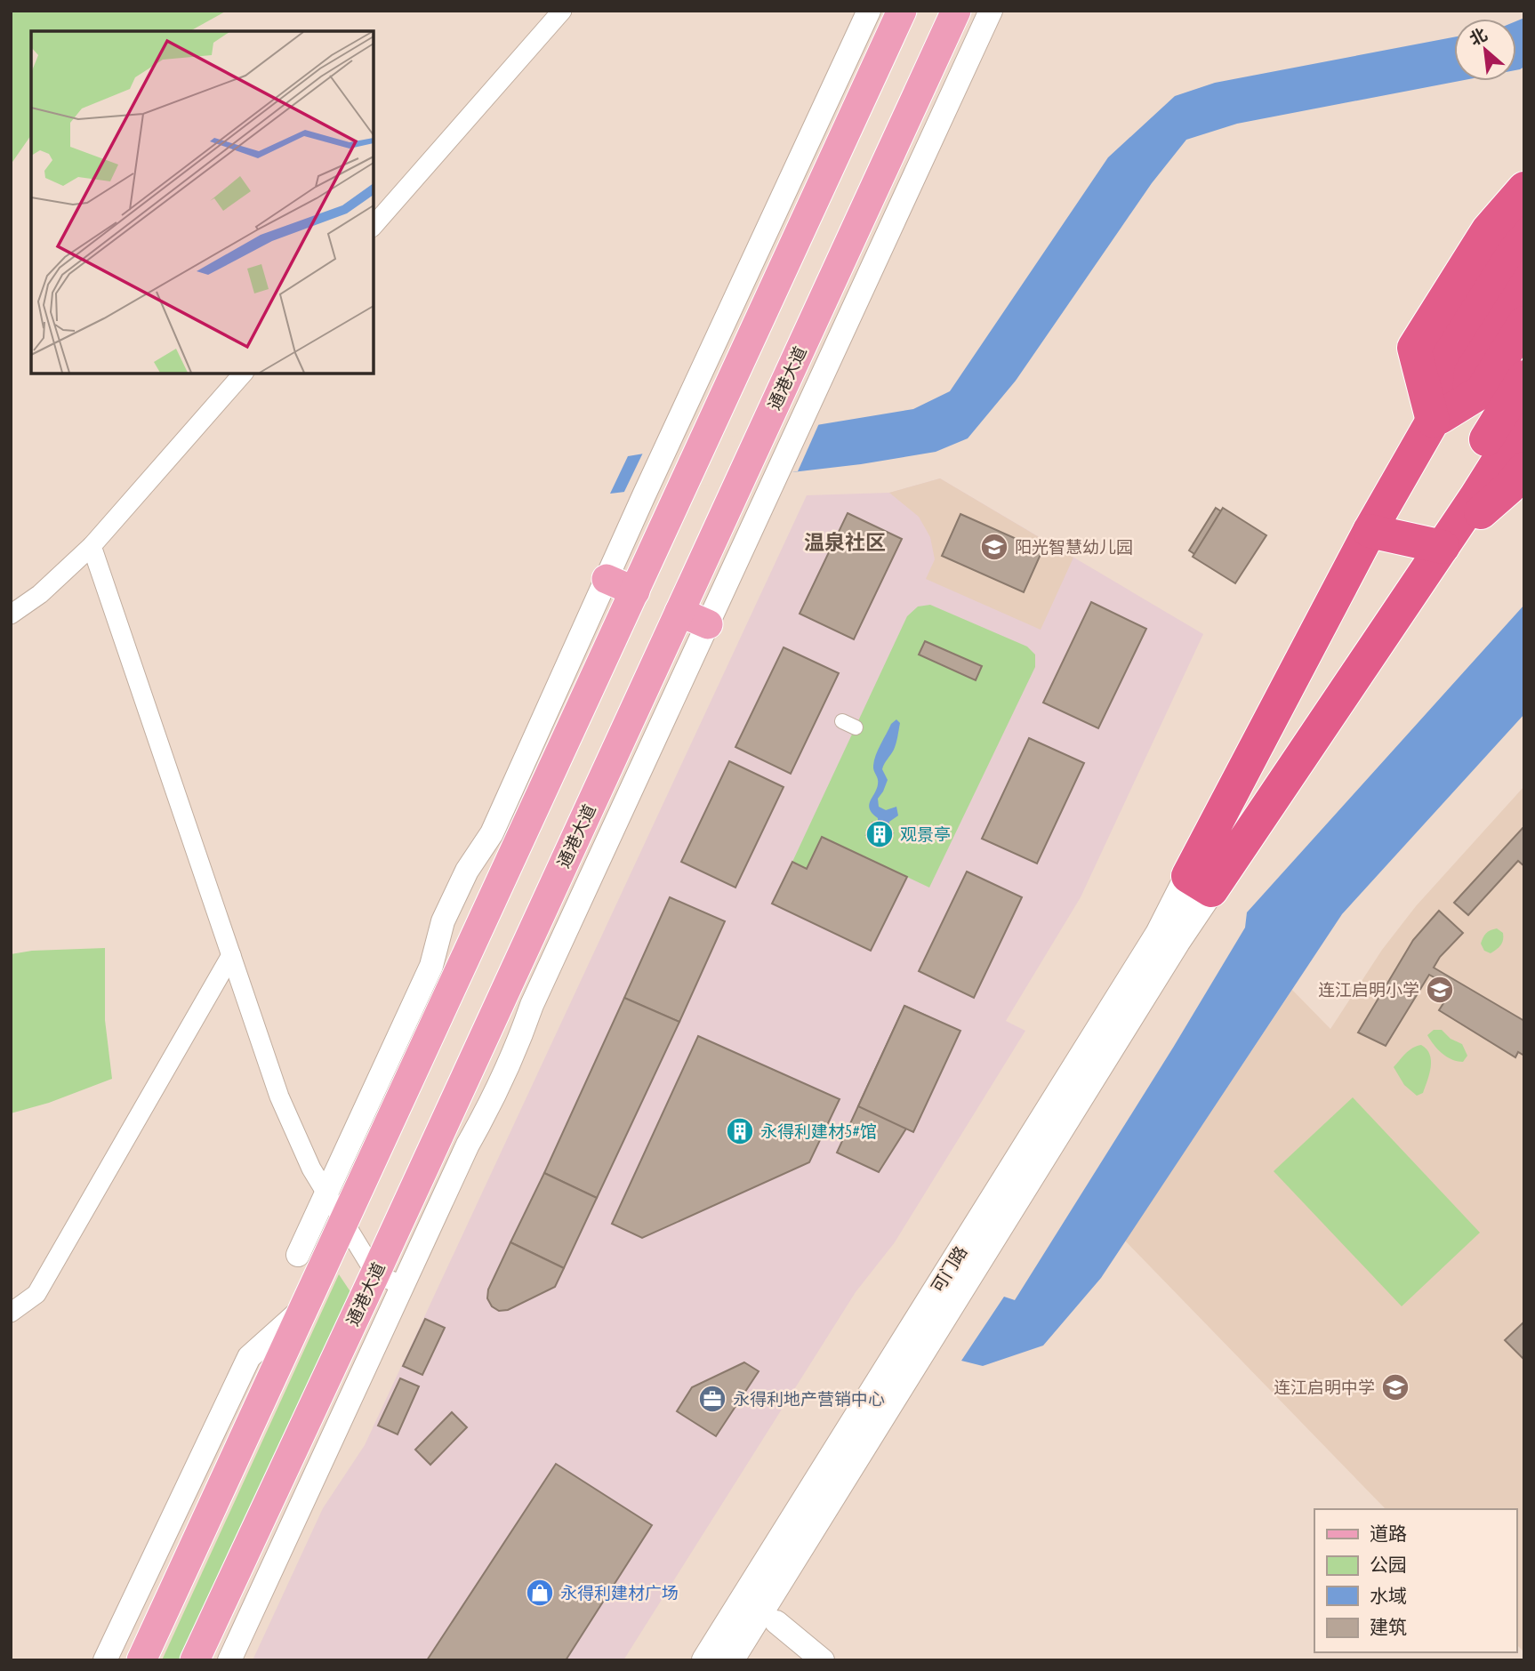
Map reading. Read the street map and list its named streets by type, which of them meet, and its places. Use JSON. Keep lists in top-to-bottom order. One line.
{"streets":{"main road":["通港大道","可门路"]},"districts":["温泉社区"],"places":{"school or university":["阳光智慧幼儿园","连江启明小学","连江启明中学"],"building":["观景亭","永得利建材5#馆"],"office":["永得利地产营销中心"],"shop":["永得利建材广场"]},"legend":["道路","公园","水域","建筑"],"north":"top left"}
